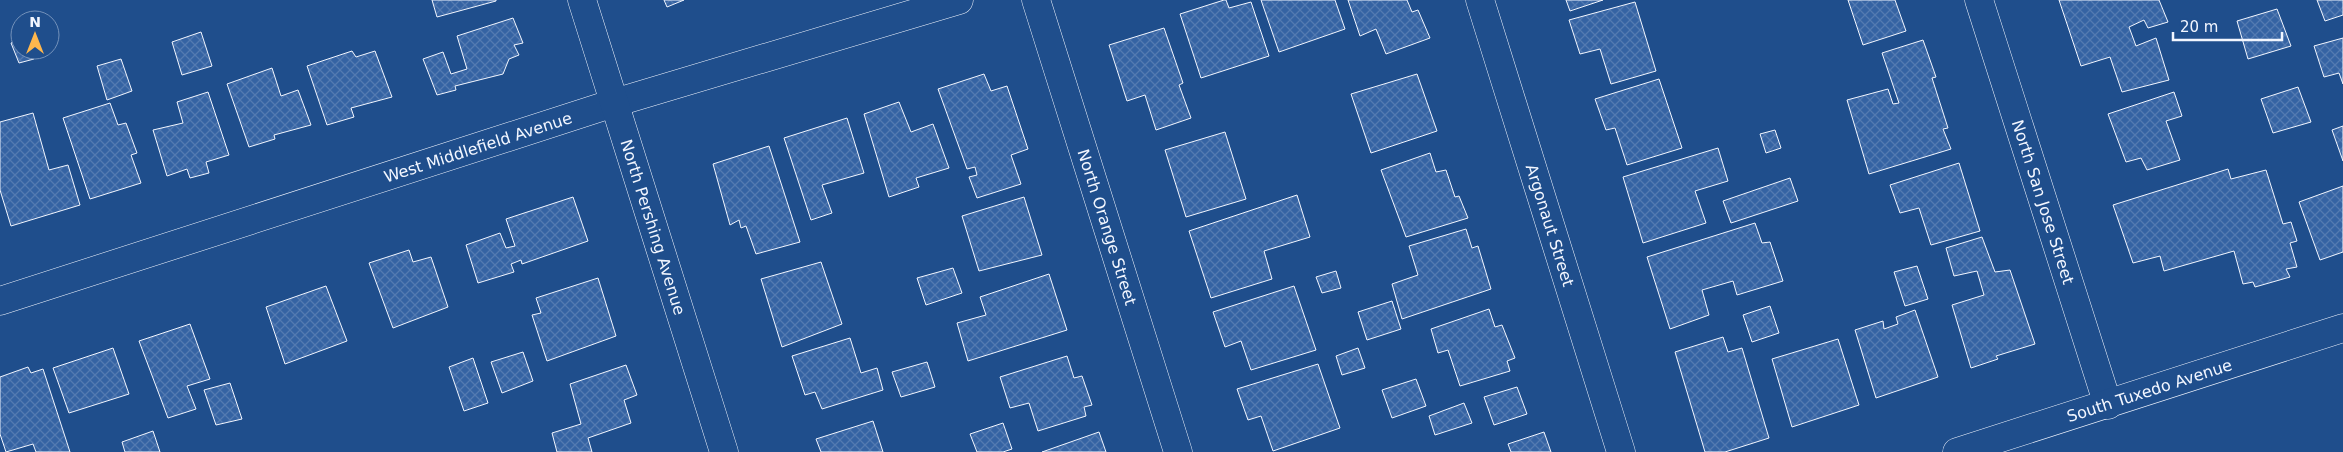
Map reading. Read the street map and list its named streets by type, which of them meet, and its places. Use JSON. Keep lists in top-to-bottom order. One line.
{"streets":{"street":["West Middlefield Avenue","North San Jose Street","North Pershing Avenue","North Orange Street","Argonaut Street","South Tuxedo Avenue"]},"crossings":[["West Middlefield Avenue","North Pershing Avenue"],["North San Jose Street","South Tuxedo Avenue"]],"scale_bar":"20 m","north":"top"}
